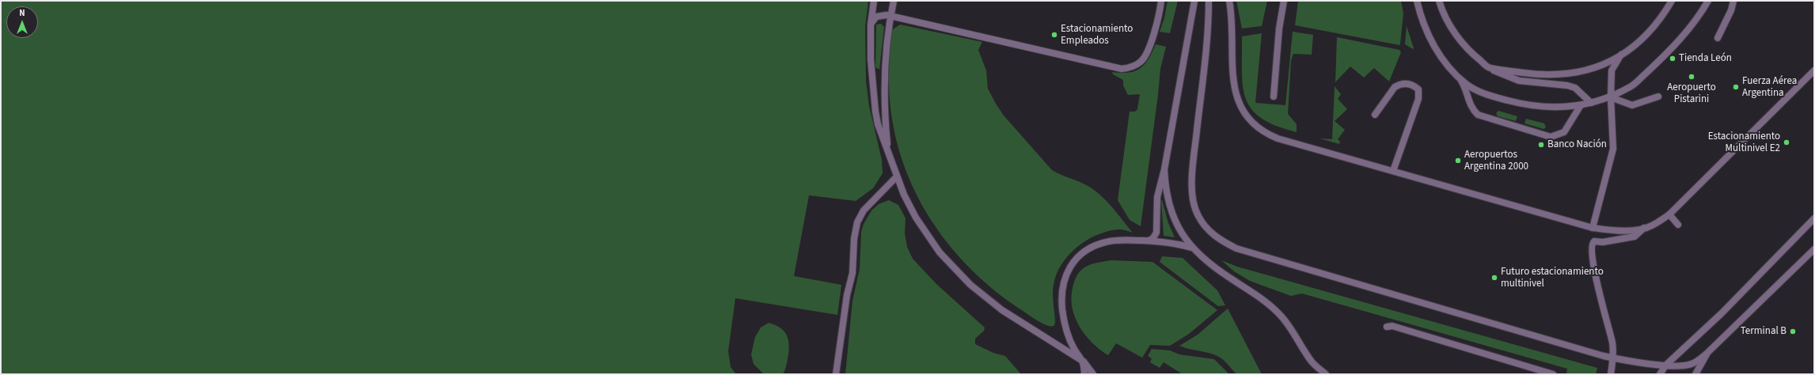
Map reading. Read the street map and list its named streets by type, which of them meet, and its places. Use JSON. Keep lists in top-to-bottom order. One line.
{"places":["Estacionamiento Empleados","Tienda León","Aeropuerto Pistarini","Fuerza Aérea Argentina","Estacionamiento Multinivel E2","Banco Nación","Aeropuertos Argentina 2000","Futuro estacionamiento multinivel","Terminal B"],"north":"top"}
